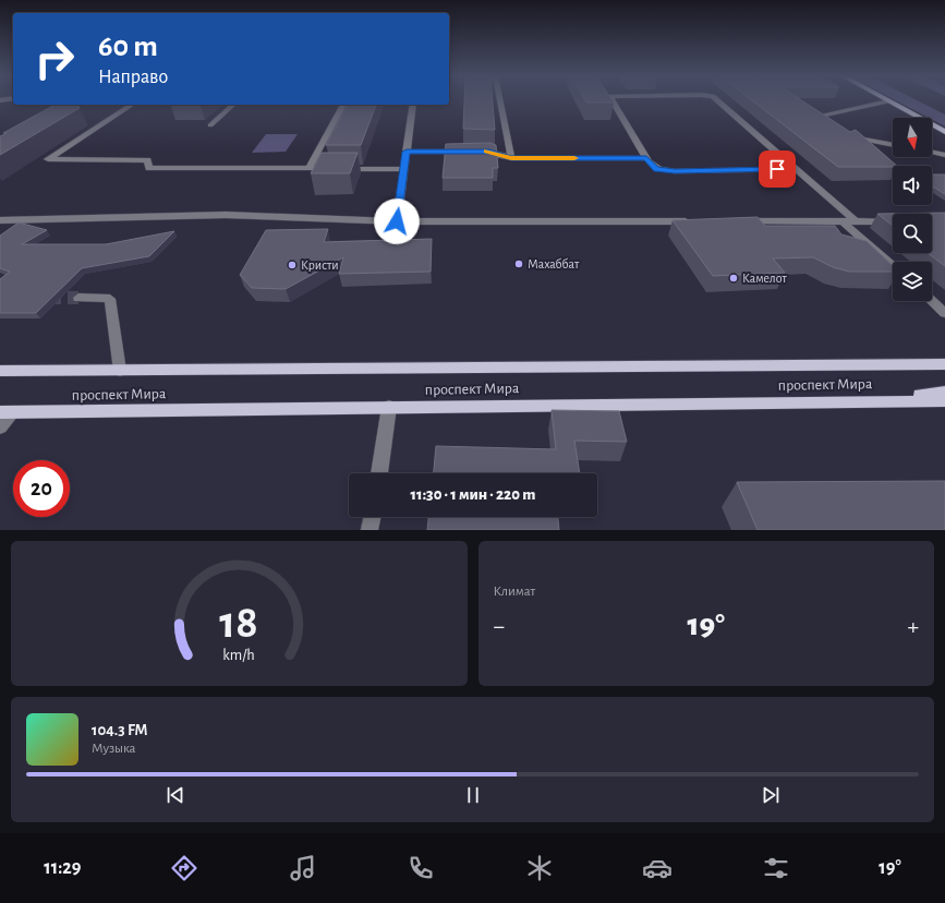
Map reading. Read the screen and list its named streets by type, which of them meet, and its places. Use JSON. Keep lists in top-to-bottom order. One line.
{"streets":{"main road":["проспект Мира"]},"places":["Махаббат","Кристи","Камелот"],"north":"bottom","page":{"turn":["60 m","Направо"],"limit":"20","trip":"11:30 · 1 мин · 220 m","tile":"Климат","heat":["−","19°","+"],"song":["104.3 FM","Музыка"],"tabs":["11:29","19°"],"gauge":["18","km/h"]}}
